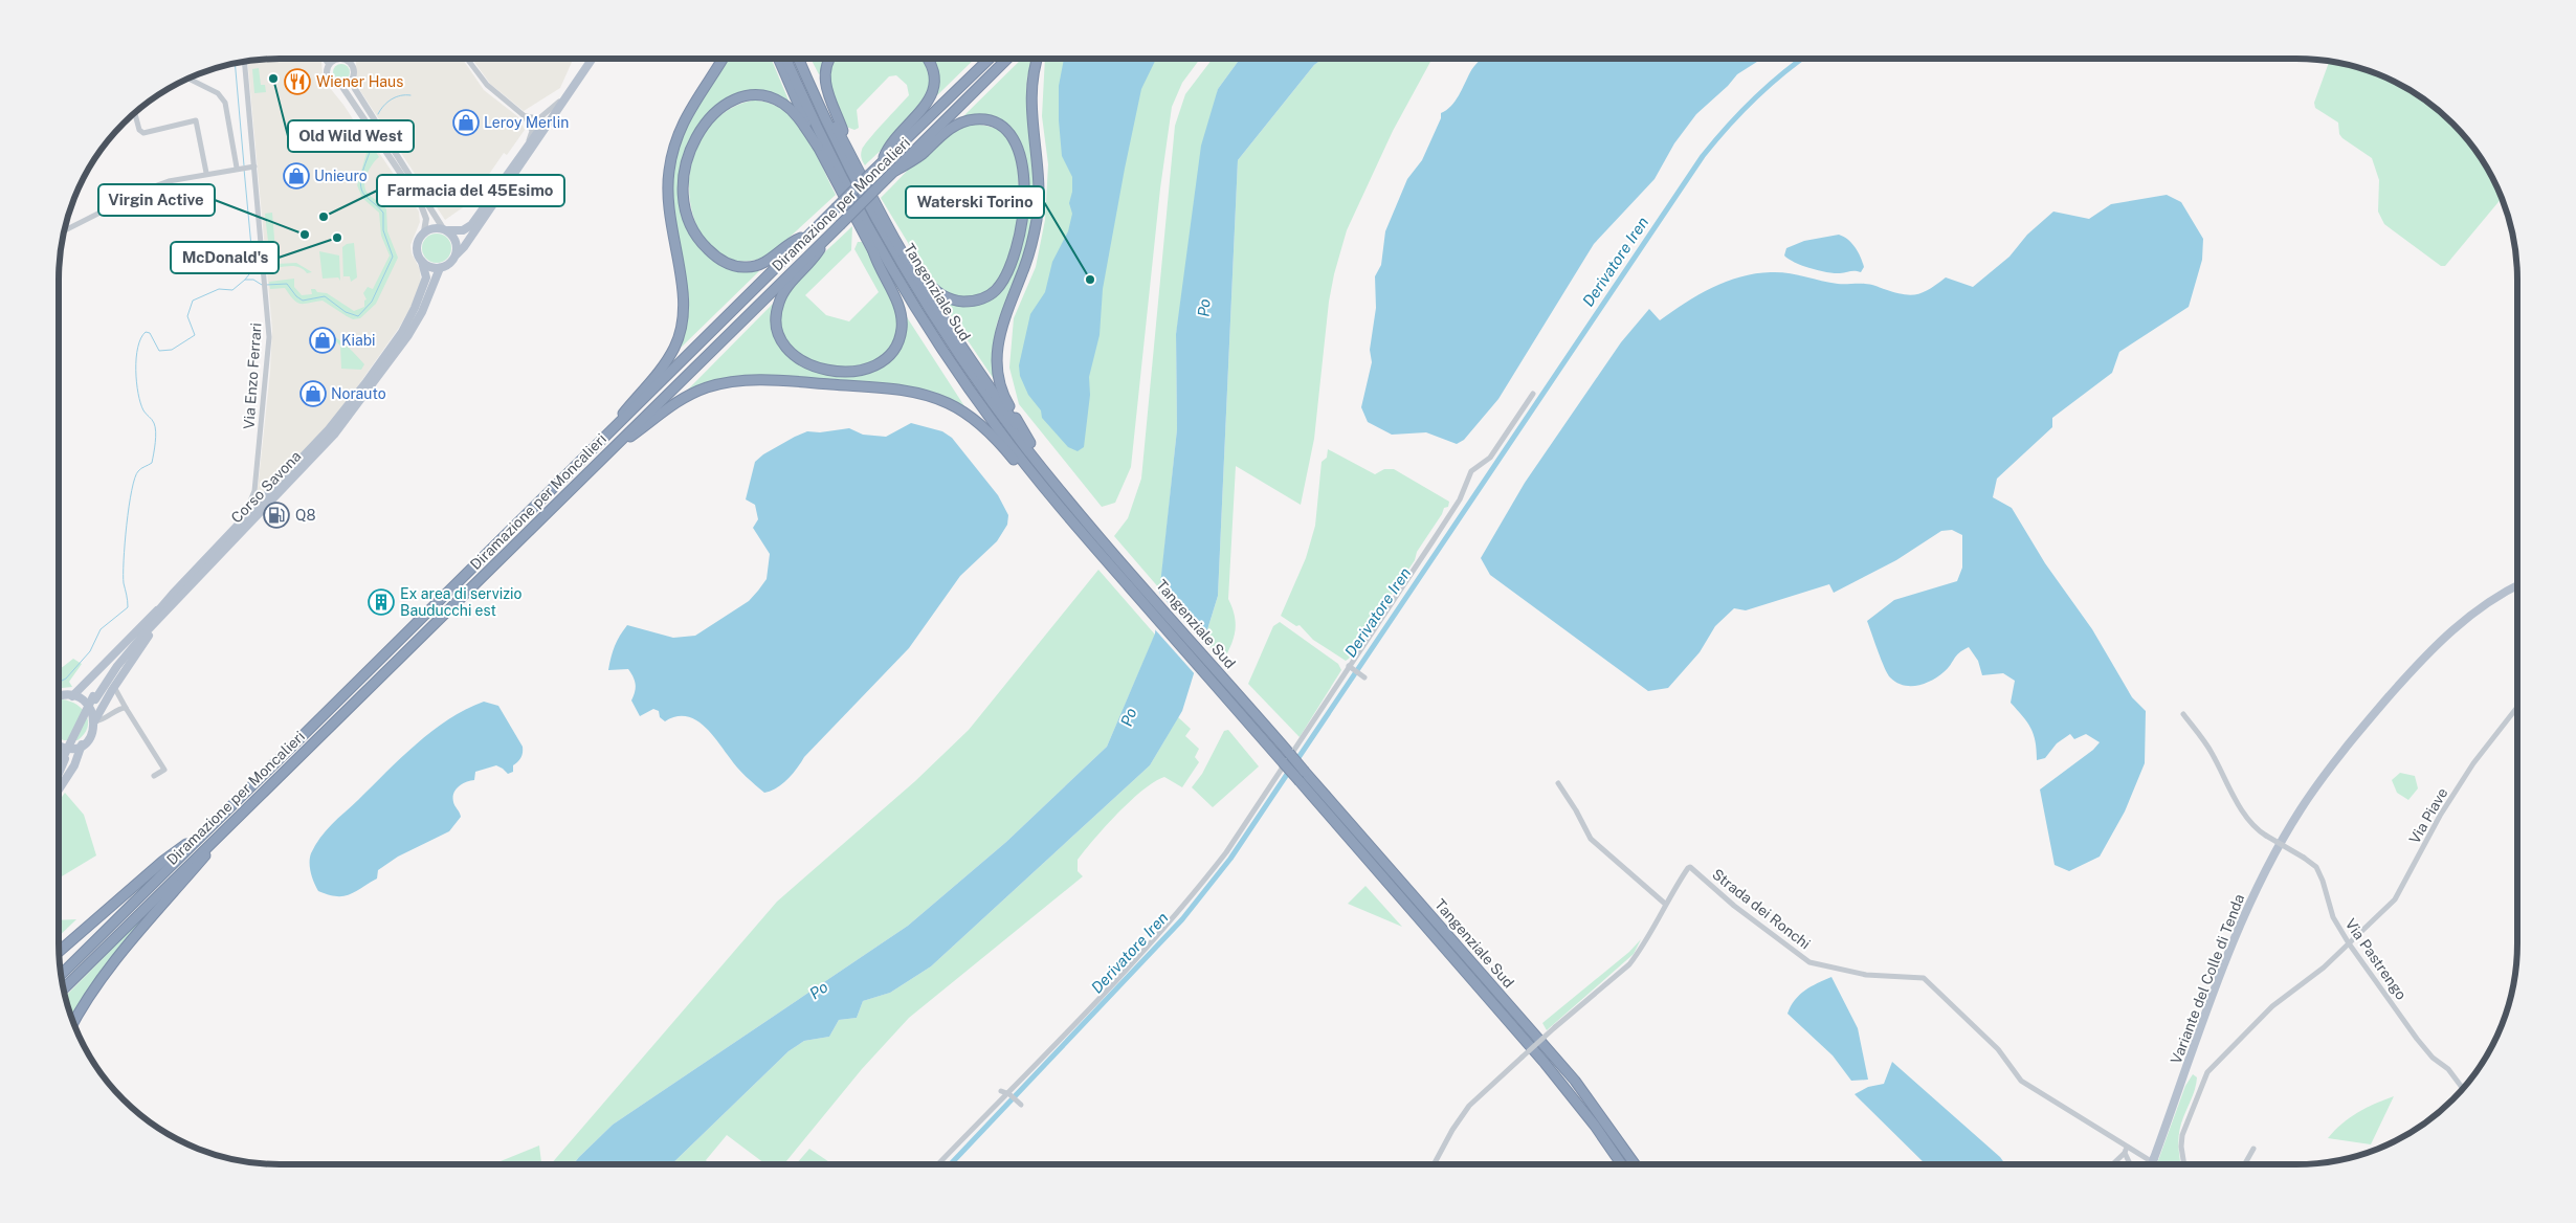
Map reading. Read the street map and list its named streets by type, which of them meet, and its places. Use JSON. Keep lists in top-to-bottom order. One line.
{"streets":{"highway":["Diramazione per Moncalieri","Tangenziale Sud"],"main road":["Corso Savona","Variante del Colle di Tenda"],"street":["Via Enzo Ferrari","Via Piave","Strada dei Ronchi","Via Pastrengo"]},"crossings":[["Via Enzo Ferrari","Corso Savona"],["Via Piave","Via Pastrengo"]],"water":["Derivatore Iren","Po"],"places":{"other":["Old Wild West","Farmacia del 45Esimo","Virgin Active","McDonald's","Waterski Torino"],"restaurant":["Wiener Haus"],"shop":["Leroy Merlin","Unieuro","Kiabi","Norauto"],"fuel station":["Q8"],"building":["Ex area di servizio Bauducchi est"]}}
